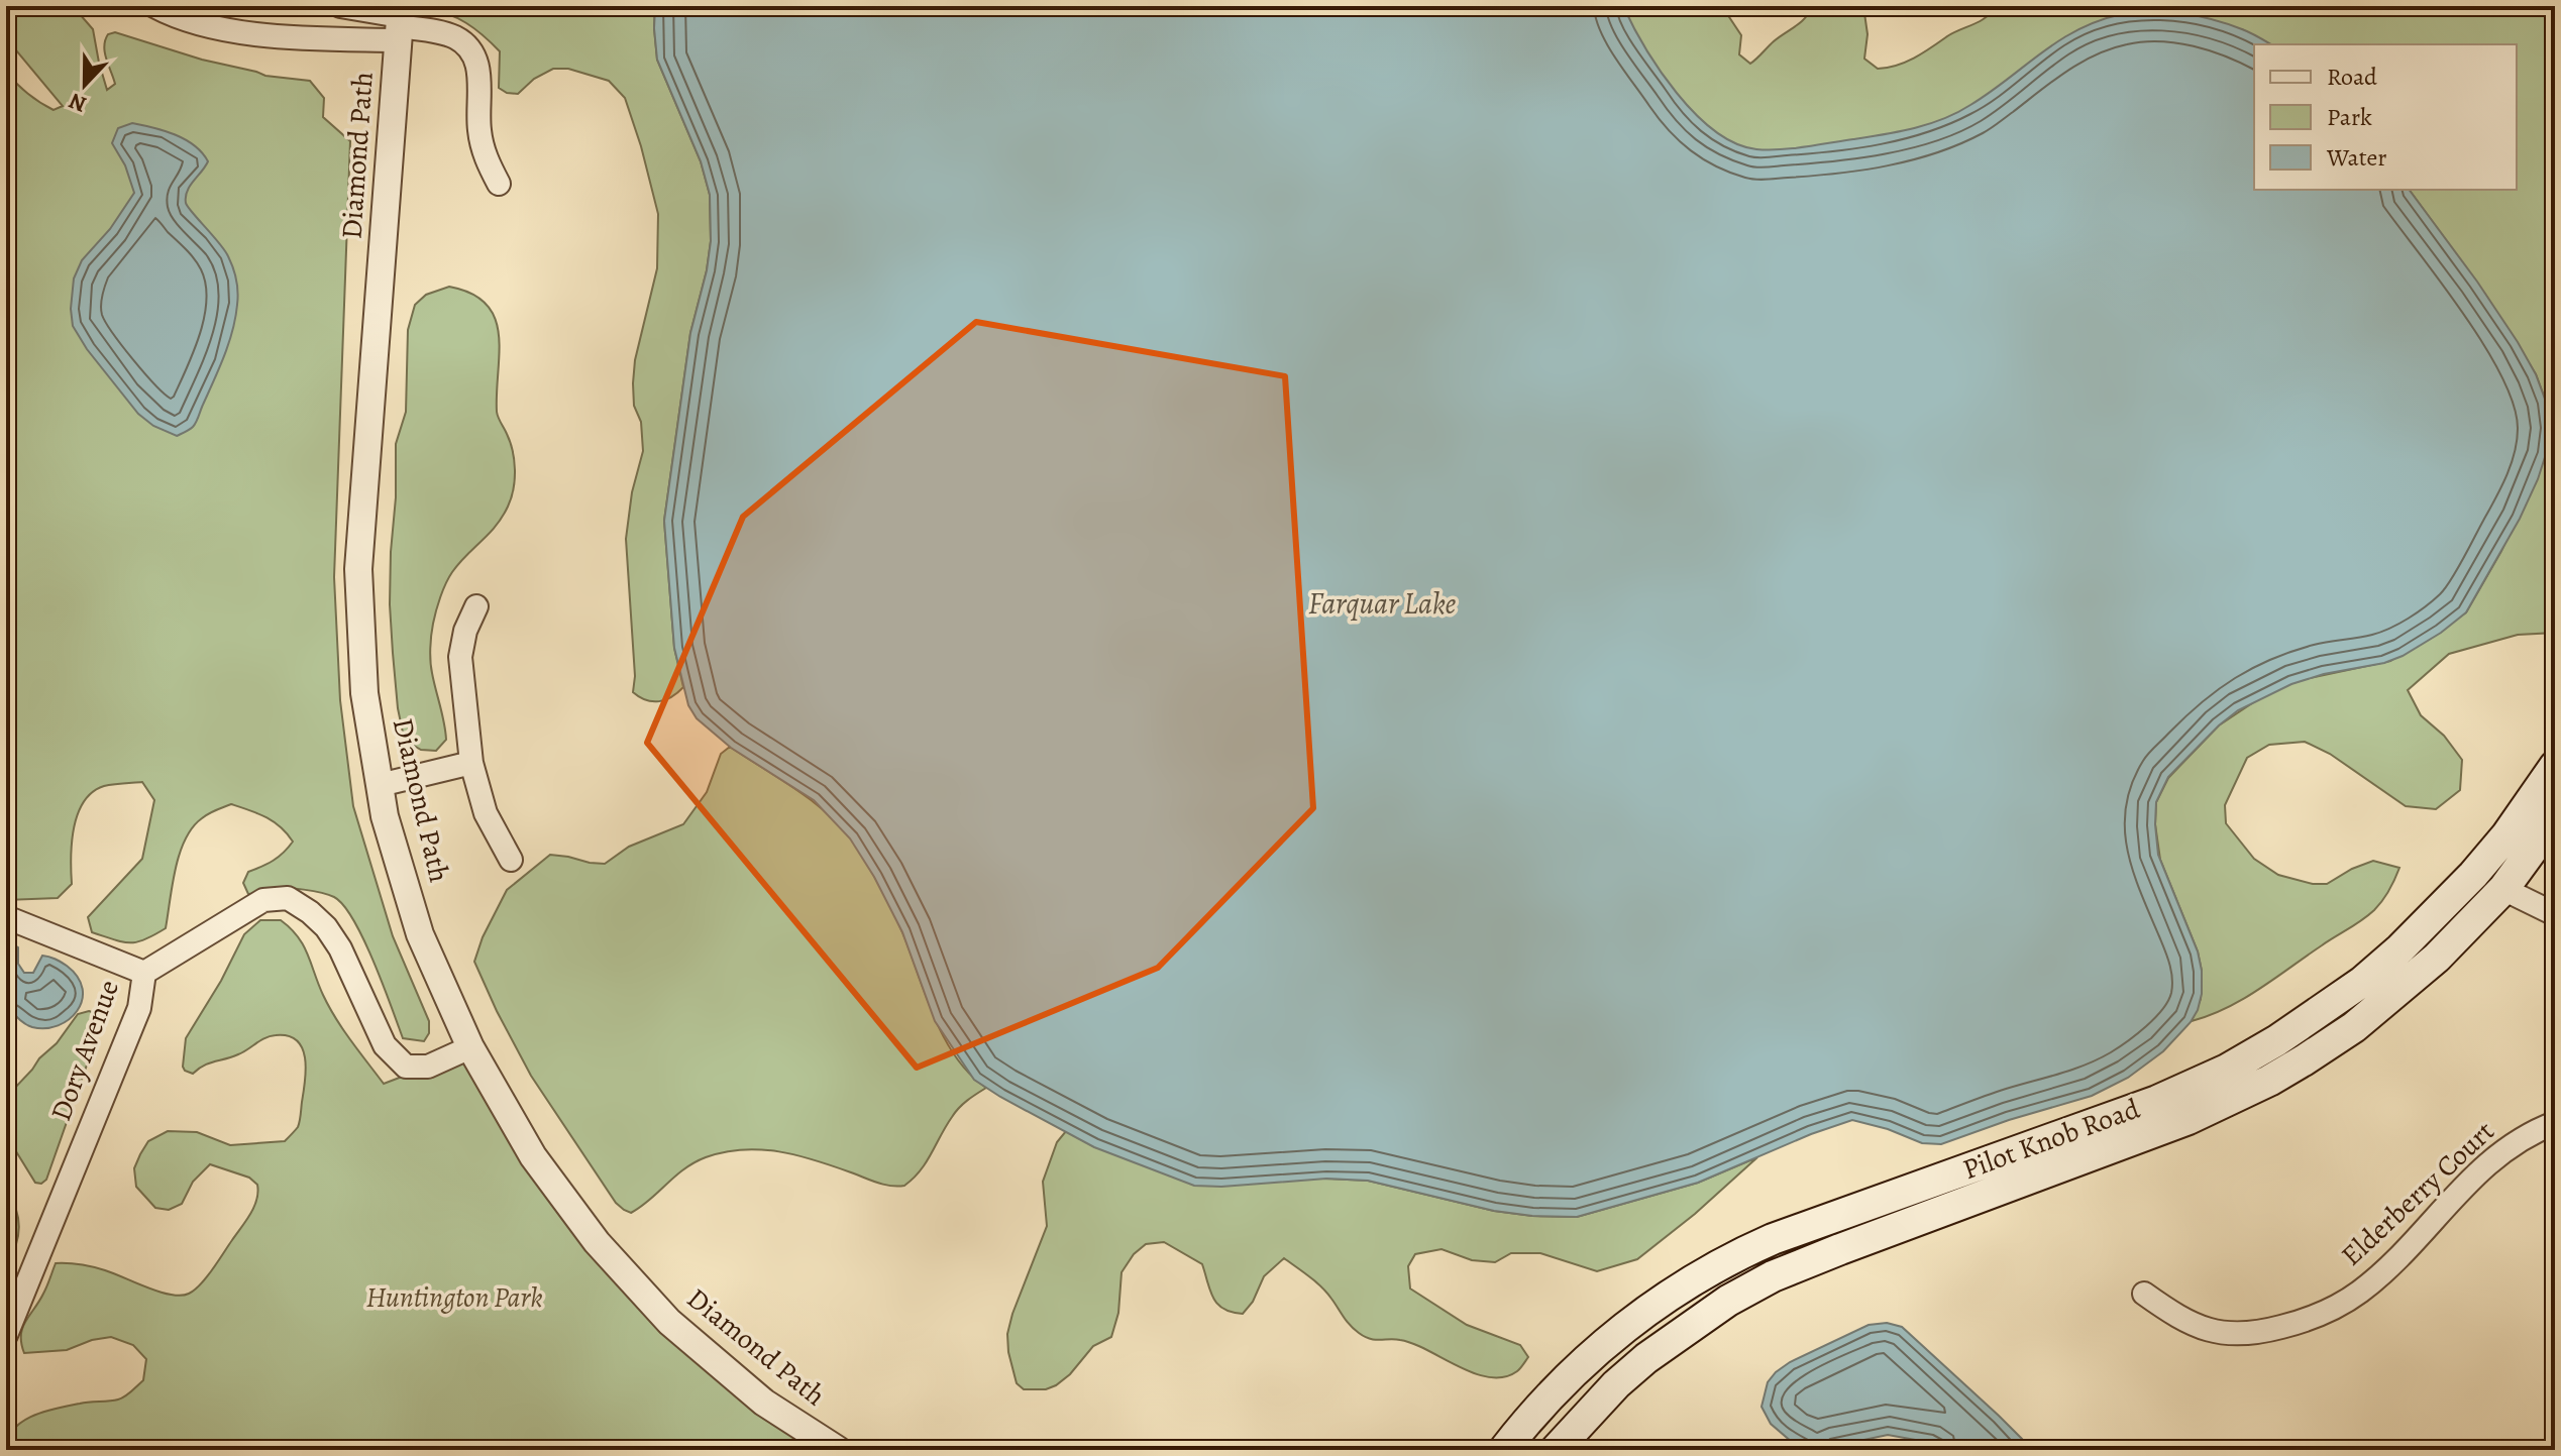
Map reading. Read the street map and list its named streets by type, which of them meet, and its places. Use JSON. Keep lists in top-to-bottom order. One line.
{"streets":{"main road":["Pilot Knob Road"],"street":["Diamond Path","Dory Avenue","Elderberry Court"]},"crossings":[["Diamond Path","Dory Avenue"]],"water":["Farquar Lake"],"parks":["Huntington Park"],"legend":["Road","Park","Water"],"north":"bottom"}
